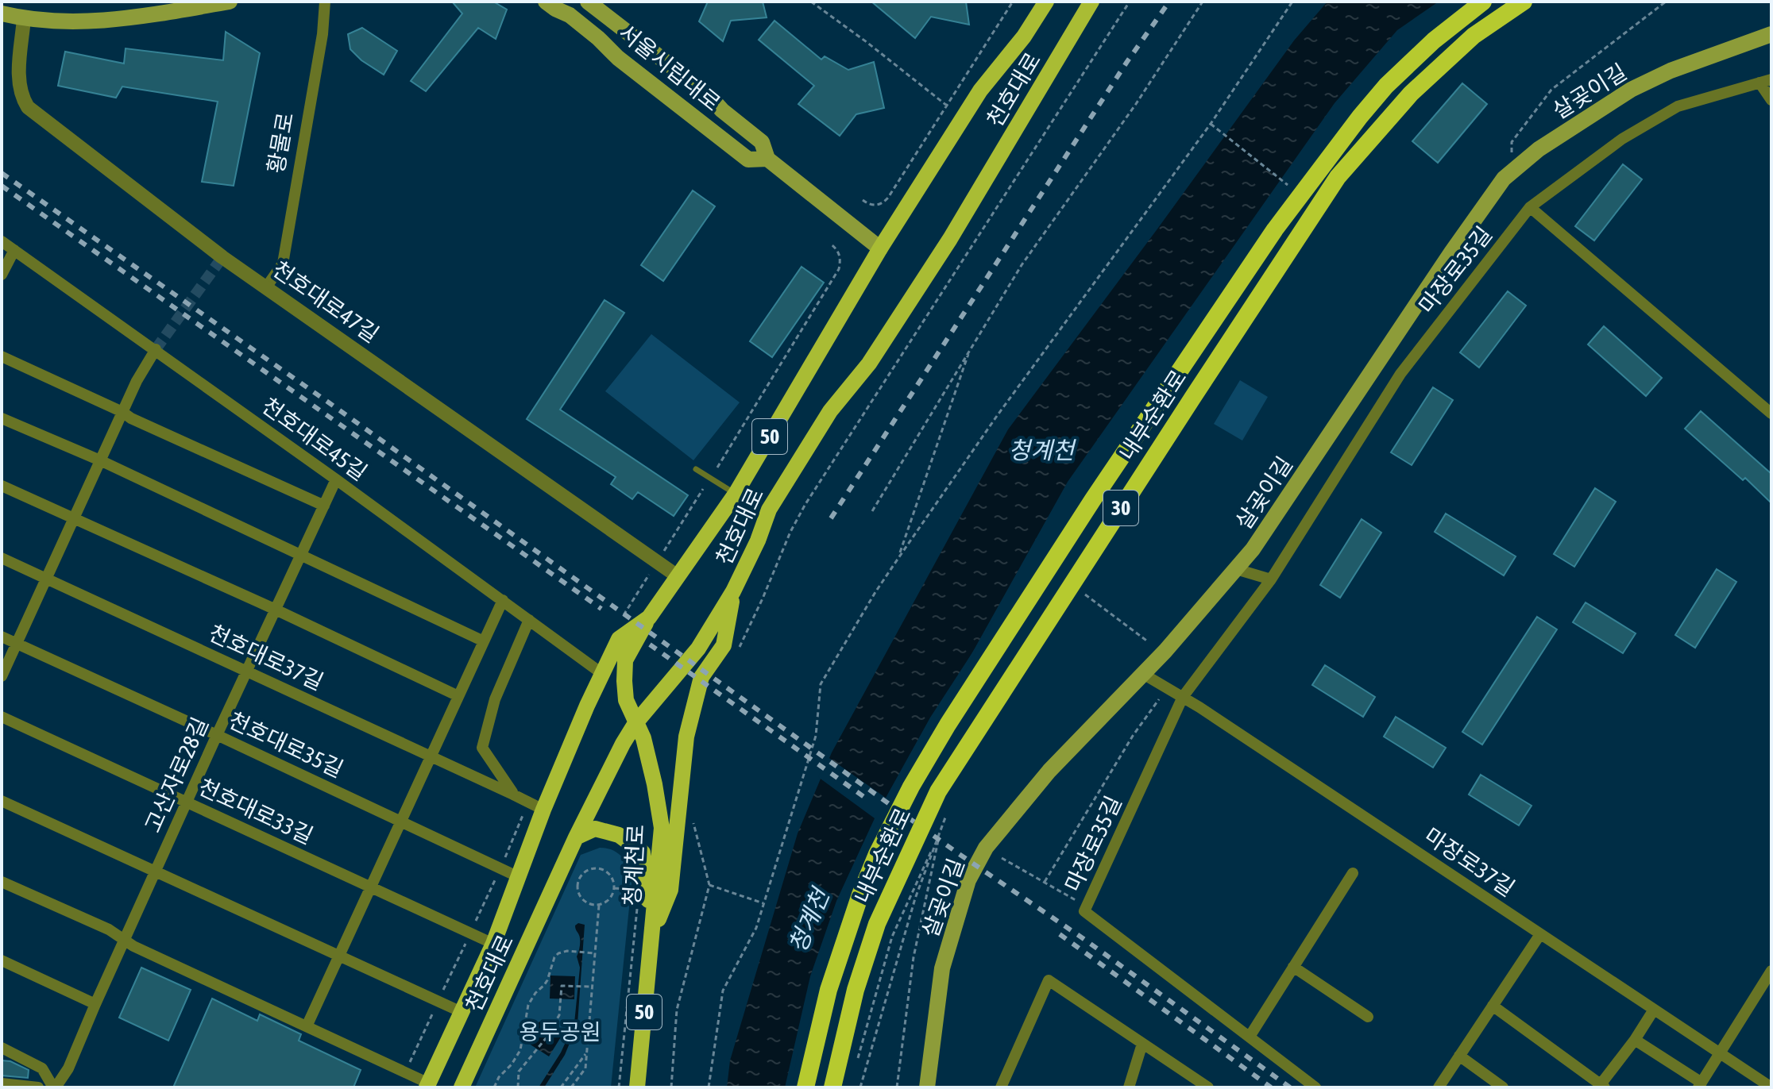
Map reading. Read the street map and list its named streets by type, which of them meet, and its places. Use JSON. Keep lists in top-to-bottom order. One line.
{"streets":{"highway":["내부순환로","30"],"main road":["서울시립대로","천호대로","살곶이길","50","청계천로"],"street":["황물로","마장로35길","천호대로47길","천호대로45길","천호대로37길","천호대로35길","고산자로28길","천호대로33길","마장로37길"]},"crossings":[["서울시립대로","천호대로"],["천호대로","천호대로47길"],["천호대로","천호대로45길"],["천호대로","천호대로37길"],["천호대로","천호대로35길"],["천호대로","천호대로33길"],["천호대로","청계천로"],["살곶이길","마장로37길"],["황물로","천호대로47길"],["마장로35길","마장로37길"],["천호대로45길","천호대로37길"],["천호대로45길","고산자로28길"],["천호대로37길","고산자로28길"],["천호대로35길","고산자로28길"],["고산자로28길","천호대로33길"]],"water":["청계천"],"parks":["용두공원"]}
